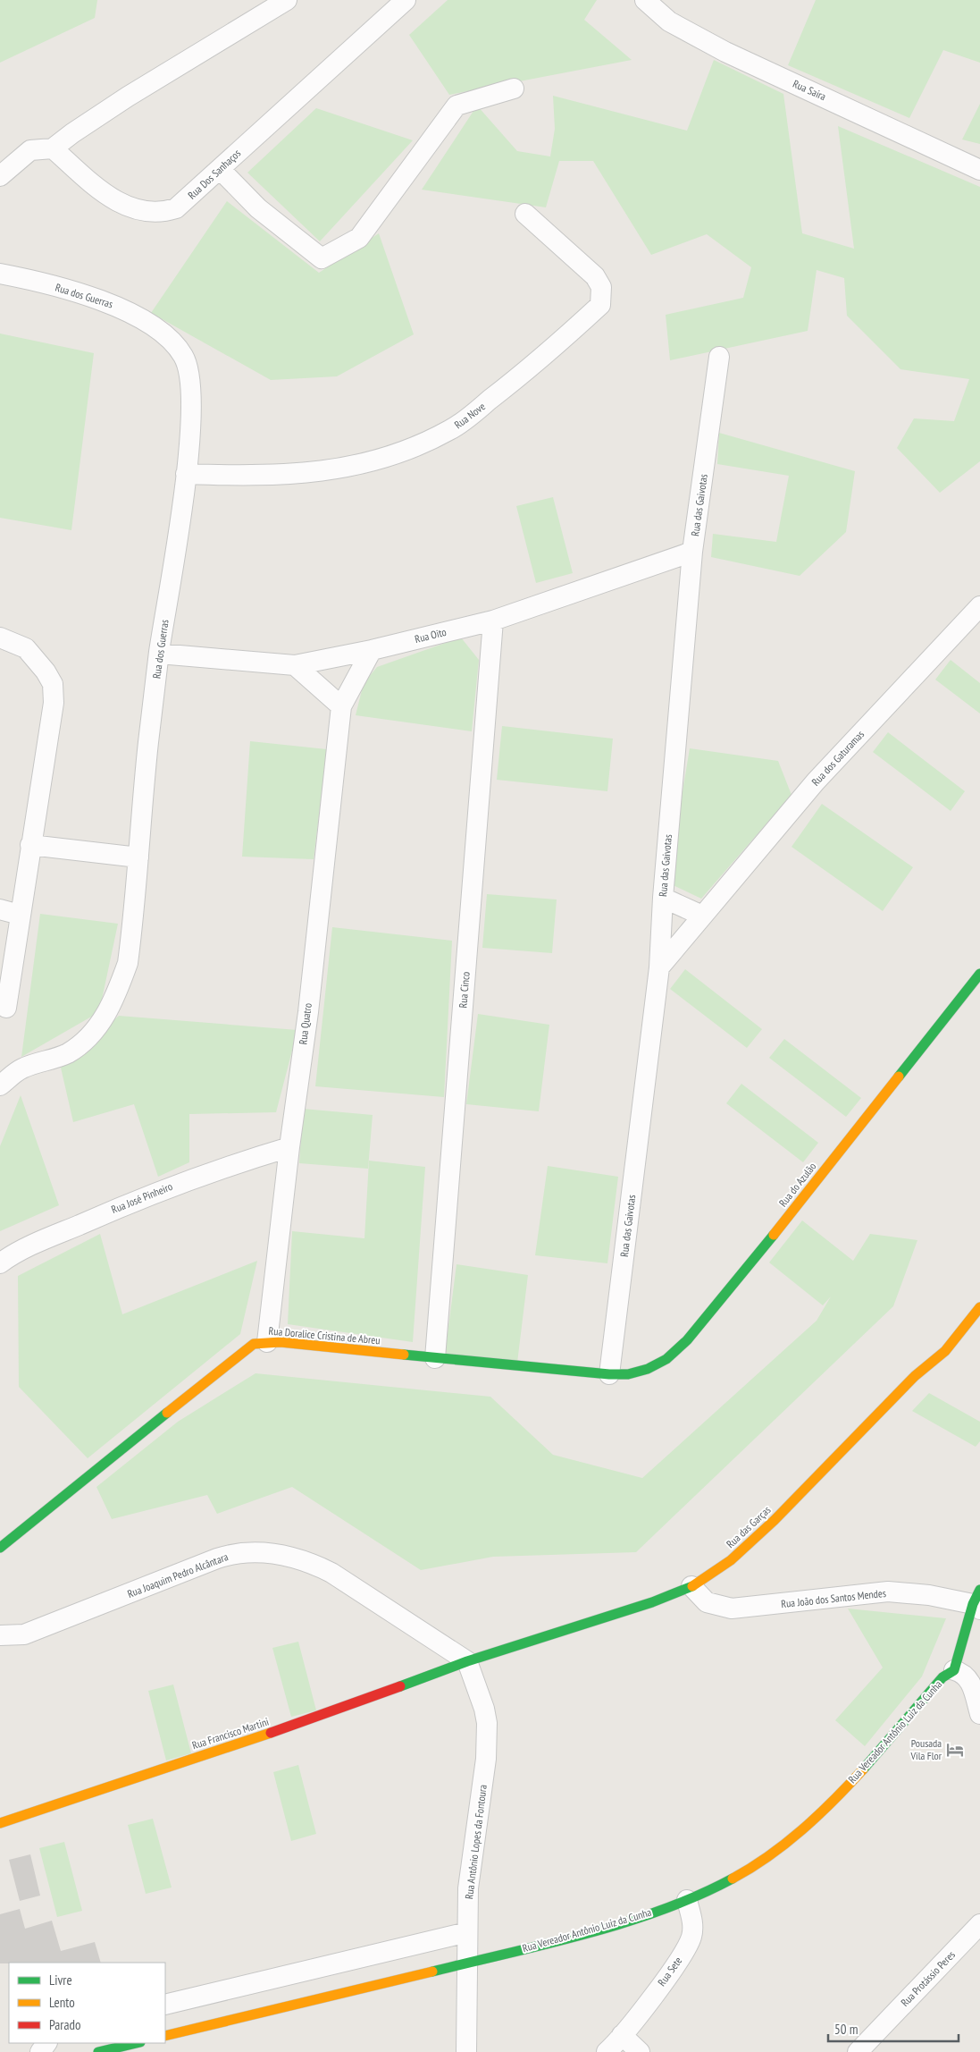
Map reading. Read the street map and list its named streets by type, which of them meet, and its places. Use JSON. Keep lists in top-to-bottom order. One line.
{"streets":{"street":["Rua Saira","Rua Dos Sanhaços","Rua dos Guerras","Rua Nove","Rua das Gaivotas","Rua Oito","Rua dos Gaturamas","Rua Cinco","Rua Quatro","Rua do Azulão","Rua José Pinheiro","Rua Doralice Cristina de Abreu","Rua das Garças","Rua Joaquim Pedro Alcântara","Rua João dos Santos Mendes","Rua Vereador Antônio Luiz da Cunha","Rua Francisco Martini","Rua Antônio Lopes da Fontoura","Rua Sete","Rua Protássio Peres"]},"crossings":[["Rua dos Guerras","Rua Nove"],["Rua dos Guerras","Rua Oito"],["Rua das Gaivotas","Rua Oito"],["Rua das Gaivotas","Rua dos Gaturamas"],["Rua das Gaivotas","Rua do Azulão"],["Rua das Gaivotas","Rua Doralice Cristina de Abreu"],["Rua Oito","Rua Cinco"],["Rua Oito","Rua Quatro"],["Rua Cinco","Rua Doralice Cristina de Abreu"],["Rua Quatro","Rua José Pinheiro"],["Rua Quatro","Rua Doralice Cristina de Abreu"],["Rua do Azulão","Rua Doralice Cristina de Abreu"],["Rua das Garças","Rua Joaquim Pedro Alcântara"],["Rua das Garças","Rua João dos Santos Mendes"],["Rua das Garças","Rua Francisco Martini"],["Rua das Garças","Rua Antônio Lopes da Fontoura"],["Rua Joaquim Pedro Alcântara","Rua Francisco Martini"],["Rua Joaquim Pedro Alcântara","Rua Antônio Lopes da Fontoura"],["Rua Vereador Antônio Luiz da Cunha","Rua Antônio Lopes da Fontoura"],["Rua Vereador Antônio Luiz da Cunha","Rua Sete"],["Rua Francisco Martini","Rua Antônio Lopes da Fontoura"]],"places":{"hotel":["Pousada Vila Flor"]},"legend":["Livre","Lento","Parado"],"scale_bar":"50 m"}
